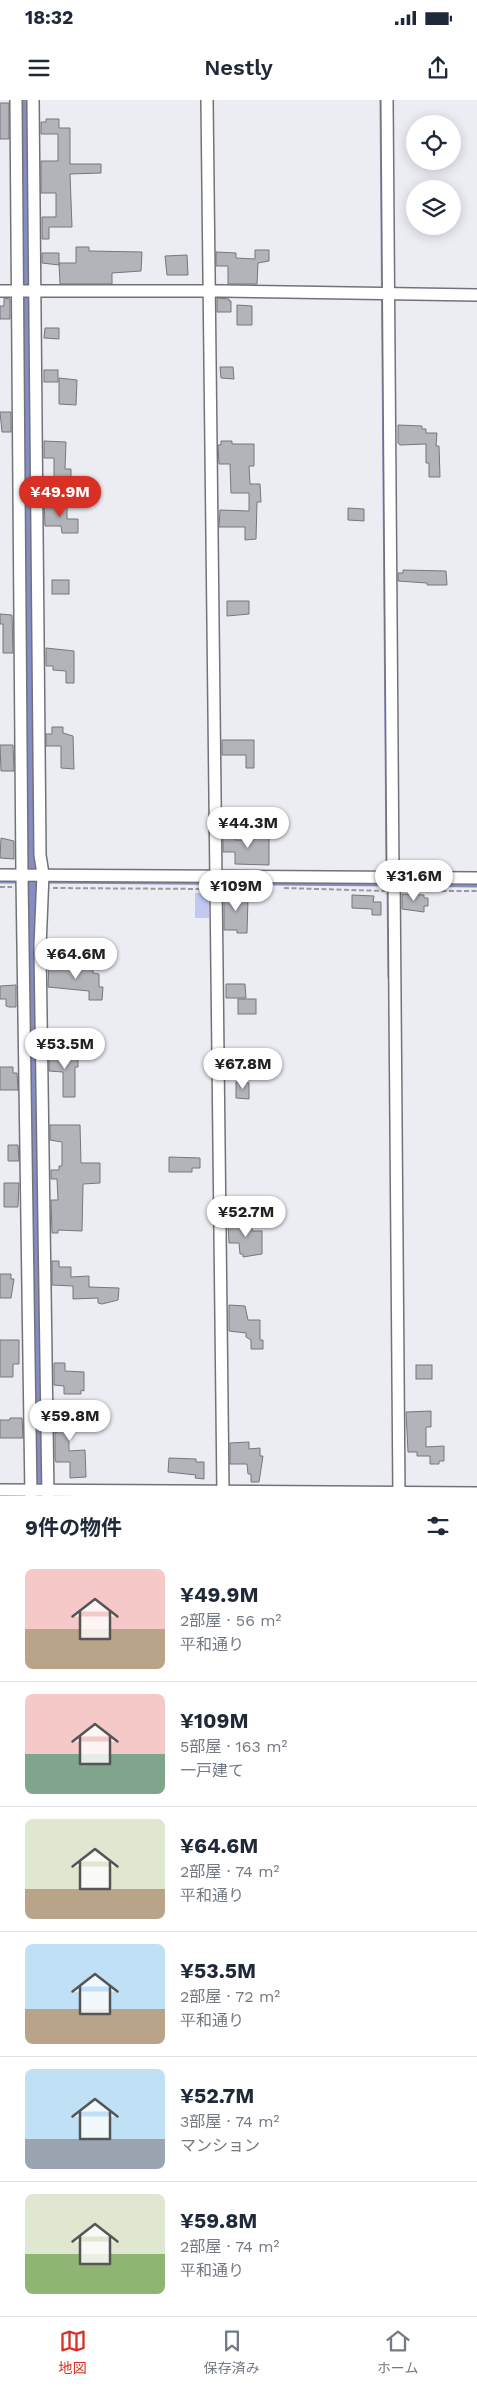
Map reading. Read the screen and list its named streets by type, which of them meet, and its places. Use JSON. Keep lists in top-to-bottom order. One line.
{"page":{"status":"18:32","header":"Nestly","price":["¥49.9M","¥44.3M","¥31.6M","¥109M","¥64.6M","¥53.5M","¥67.8M","¥52.7M","¥59.8M"],"heading":"9件の物件","list":[{"name":"¥49.9M","note":"2部屋 · 56 m² · 平和通り"},{"name":"¥109M","note":"5部屋 · 163 m² · 一戸建て"},{"name":"¥64.6M","note":"2部屋 · 74 m² · 平和通り"},{"name":"¥53.5M","note":"2部屋 · 72 m² · 平和通り"},{"name":"¥52.7M","note":"3部屋 · 74 m² · マンション"},{"name":"¥59.8M","note":"2部屋 · 74 m² · 平和通り"}],"tabs":["地図","保存済み","ホーム"]}}
